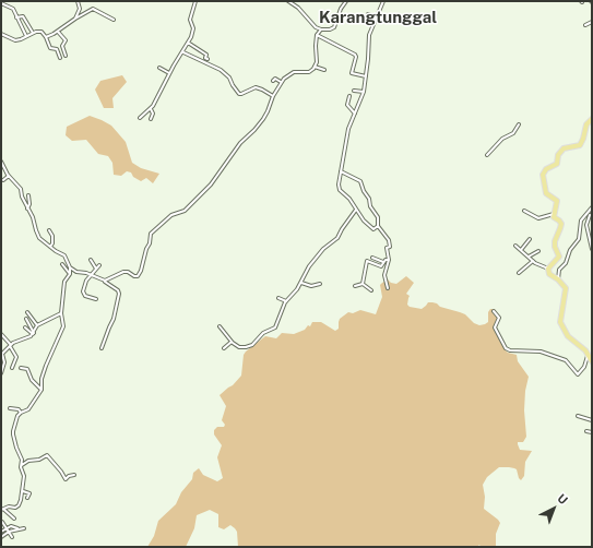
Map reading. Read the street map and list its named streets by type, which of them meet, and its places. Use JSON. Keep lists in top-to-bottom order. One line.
{"districts":["Karangtunggal"],"north":"top right"}
